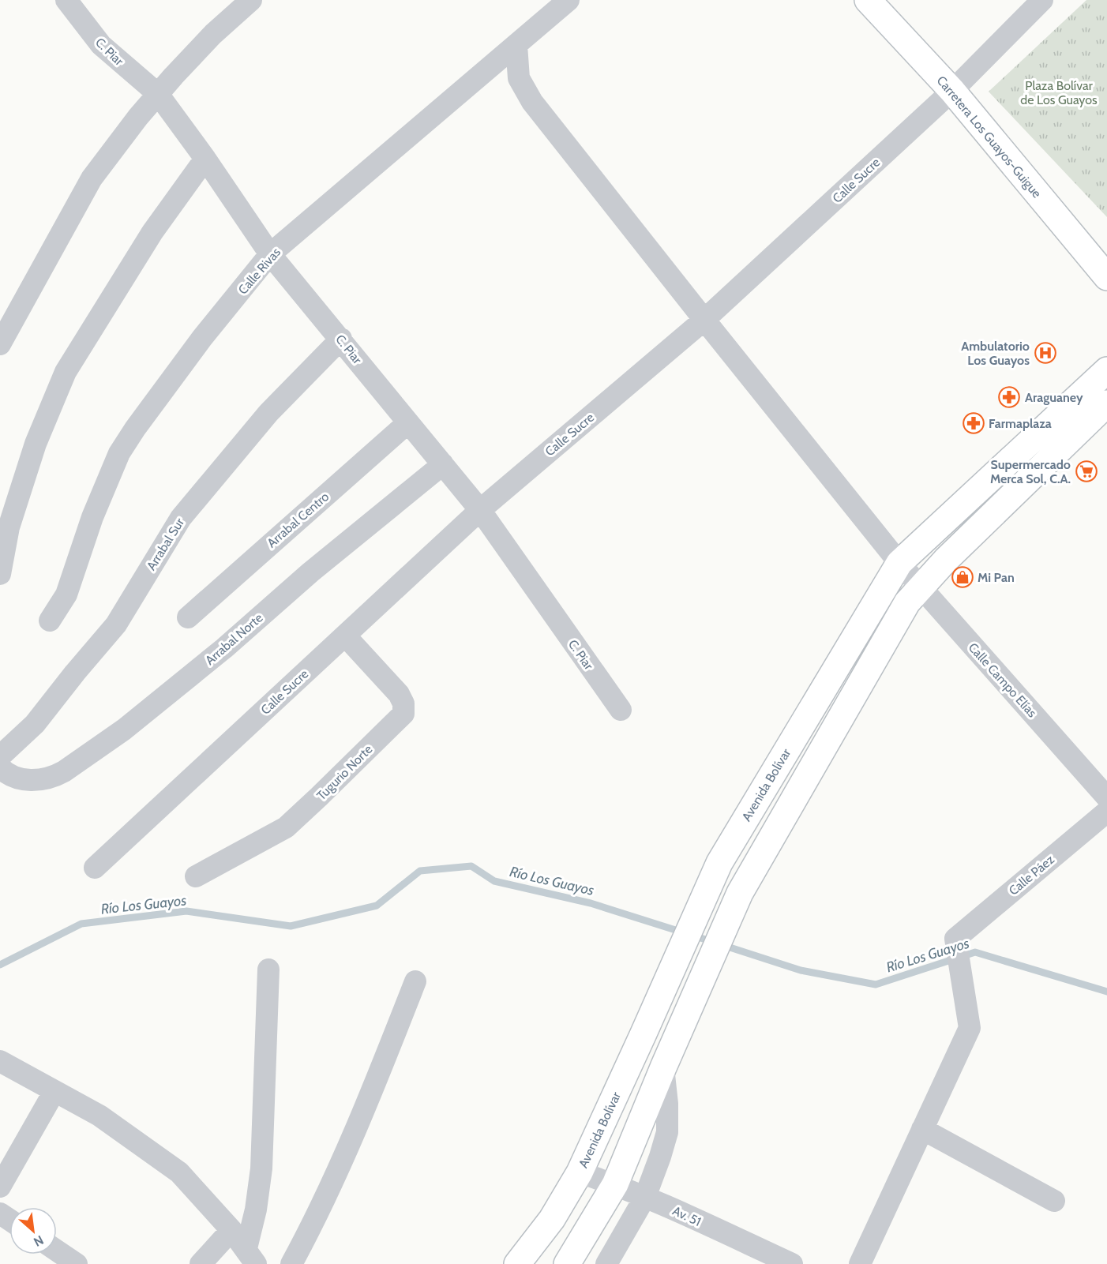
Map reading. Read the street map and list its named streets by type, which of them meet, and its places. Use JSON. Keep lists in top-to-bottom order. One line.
{"streets":{"main road":["Carretera Los Guayos-Guigue","Avenida Bolívar"],"street":["C. Piar","Calle Sucre","Calle Rivas","Arrabal Centro","Arrabal Sur","Arrabal Norte","Calle Campo Elías","Tugurio Norte","Calle Páez","Av. 51"]},"crossings":[["C. Piar","Calle Sucre"],["C. Piar","Calle Rivas"],["C. Piar","Arrabal Centro"],["C. Piar","Arrabal Sur"],["C. Piar","Arrabal Norte"],["Carretera Los Guayos-Guigue","Calle Sucre"],["Calle Sucre","Calle Campo Elías"],["Calle Sucre","Tugurio Norte"],["Calle Rivas","Calle Campo Elías"],["Arrabal Sur","Arrabal Norte"],["Calle Campo Elías","Avenida Bolívar"],["Avenida Bolívar","Av. 51"]],"water":["Río Los Guayos"],"parks":["Plaza Bolívar de Los Guayos"],"places":{"hospital":["Ambulatorio Los Guayos"],"pharmacy":["Araguaney","Farmaplaza"],"supermarket":["Supermercado Merca Sol, C.A."],"shop":["Mi Pan"]},"north":"bottom right"}
